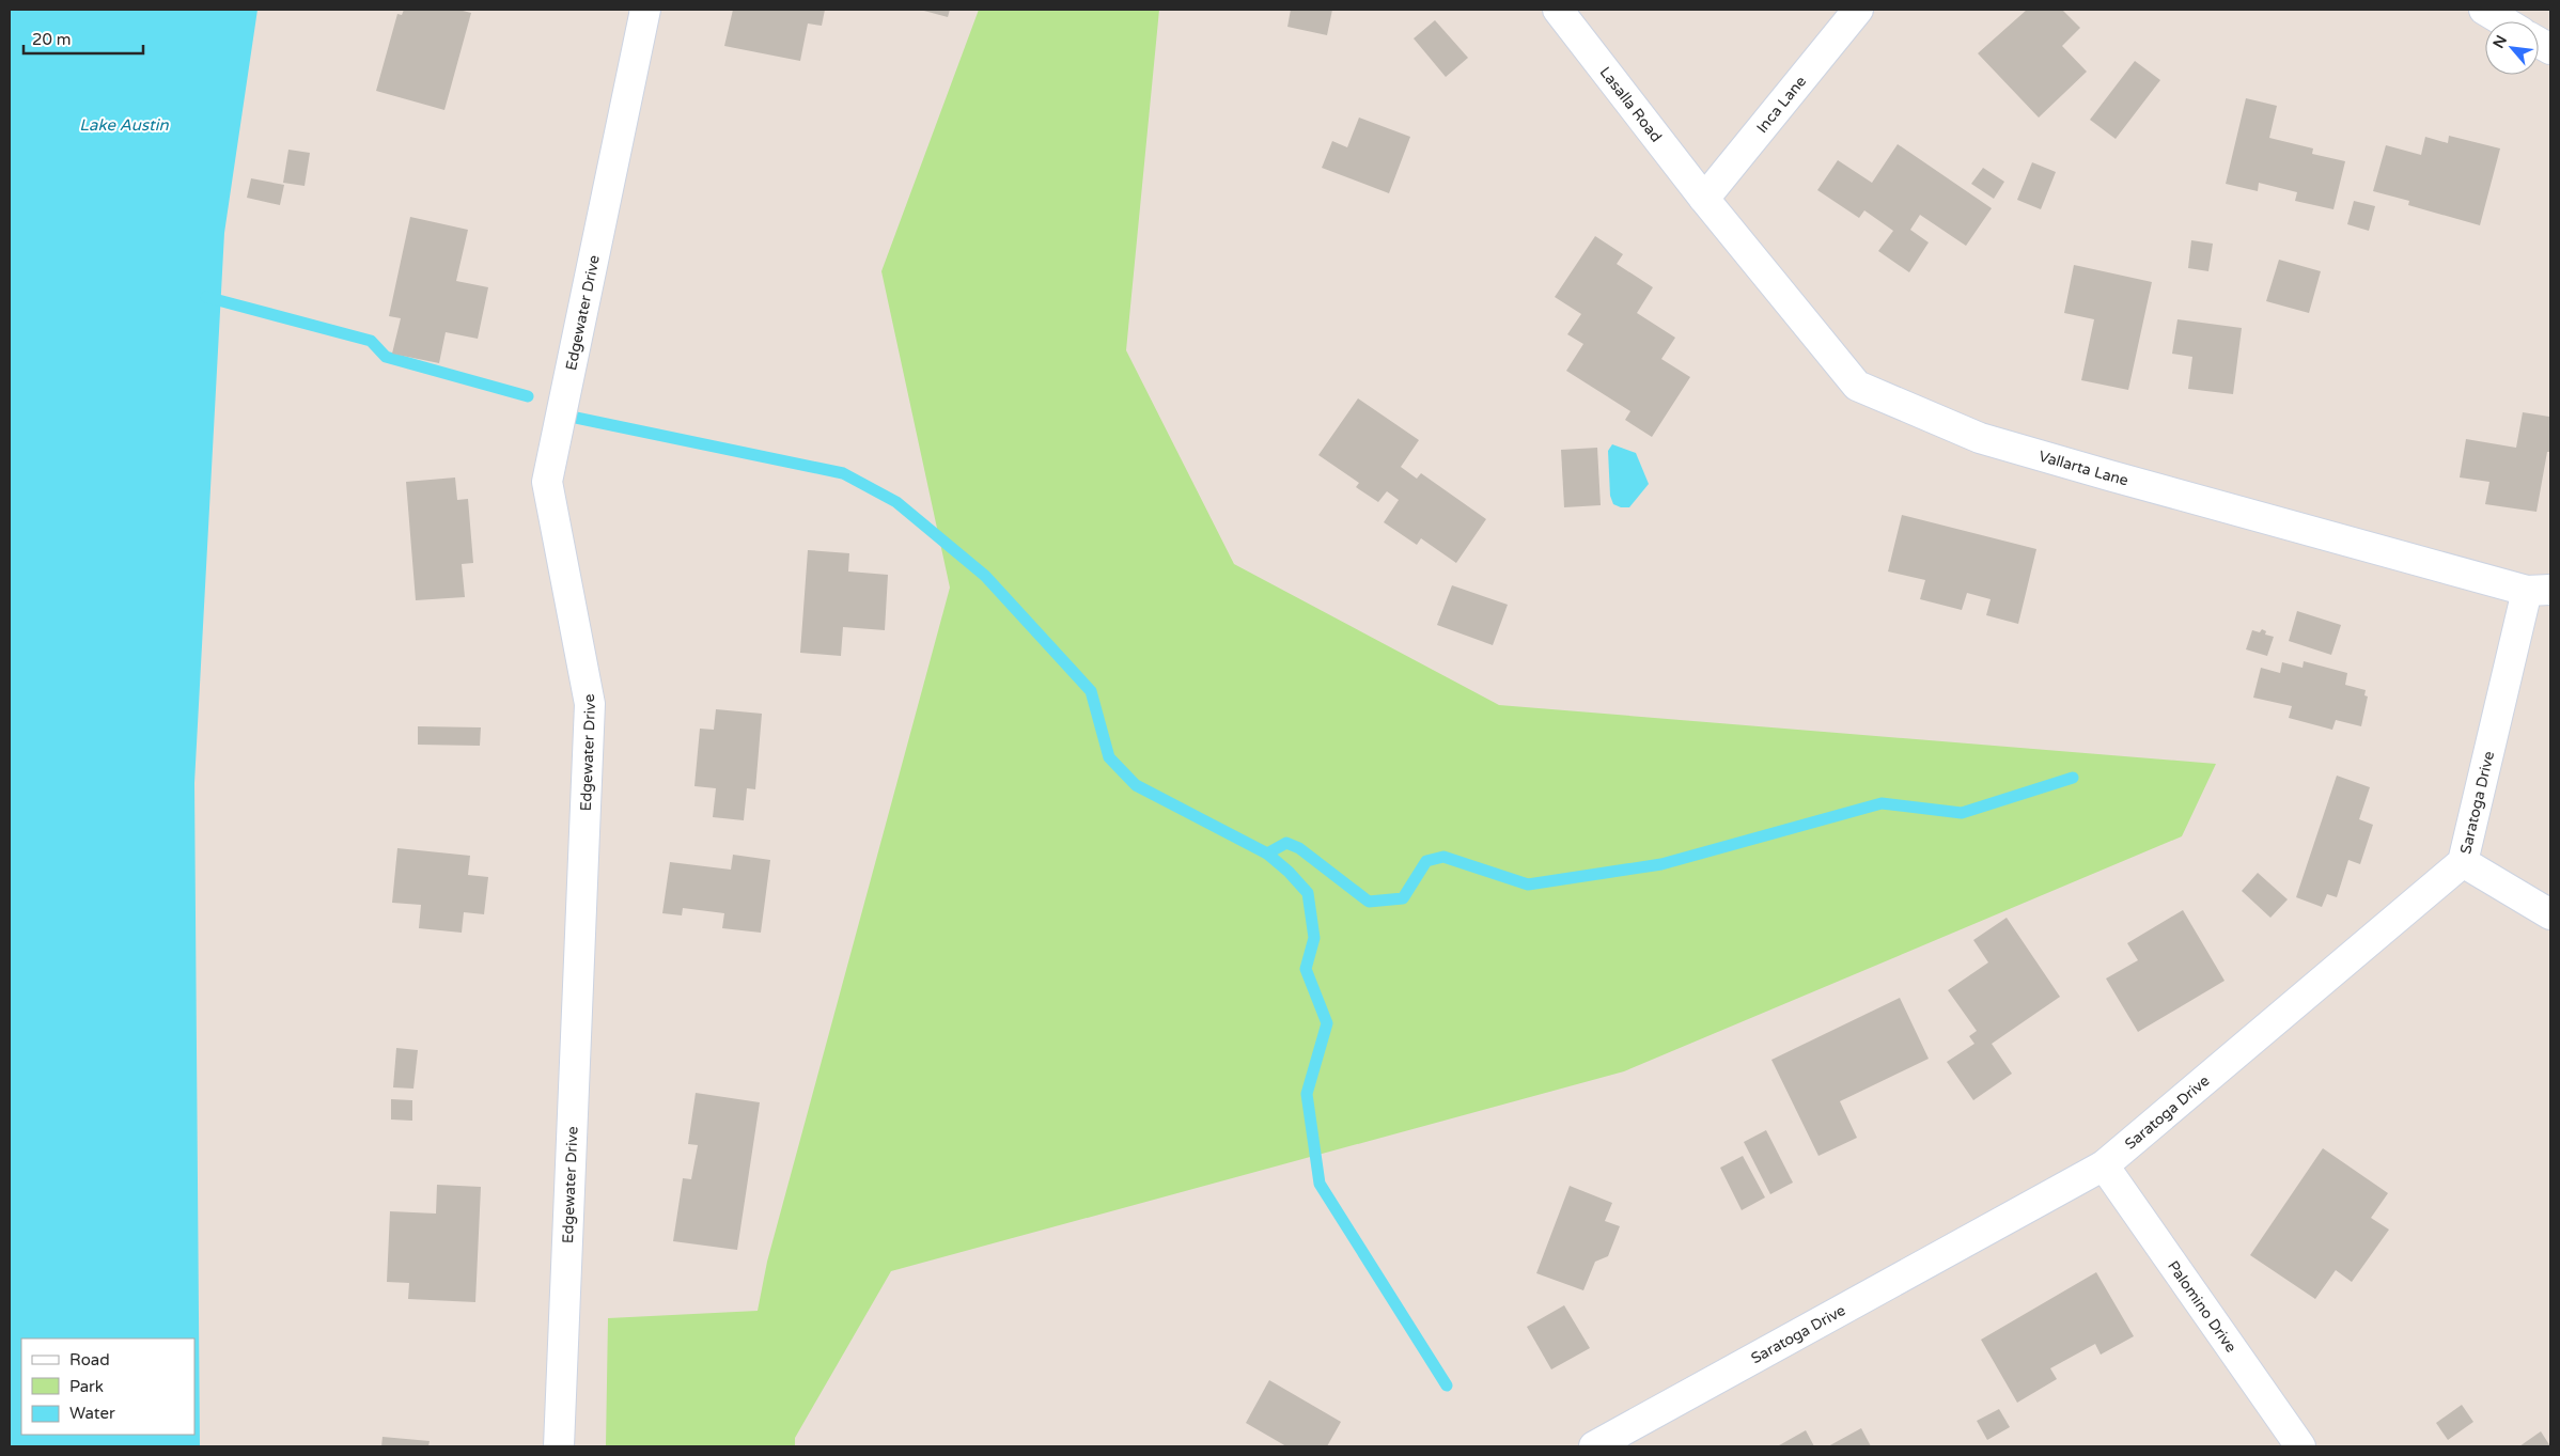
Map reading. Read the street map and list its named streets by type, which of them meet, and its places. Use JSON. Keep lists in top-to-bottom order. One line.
{"streets":{"street":["Lasalla Road","Inca Lane","Edgewater Drive","Vallarta Lane","Saratoga Drive","Palomino Drive"]},"crossings":[["Lasalla Road","Inca Lane"],["Lasalla Road","Vallarta Lane"],["Inca Lane","Vallarta Lane"],["Vallarta Lane","Saratoga Drive"],["Saratoga Drive","Palomino Drive"]],"water":["Lake Austin"],"legend":["Road","Park","Water"],"scale_bar":"20 m","north":"top left"}
